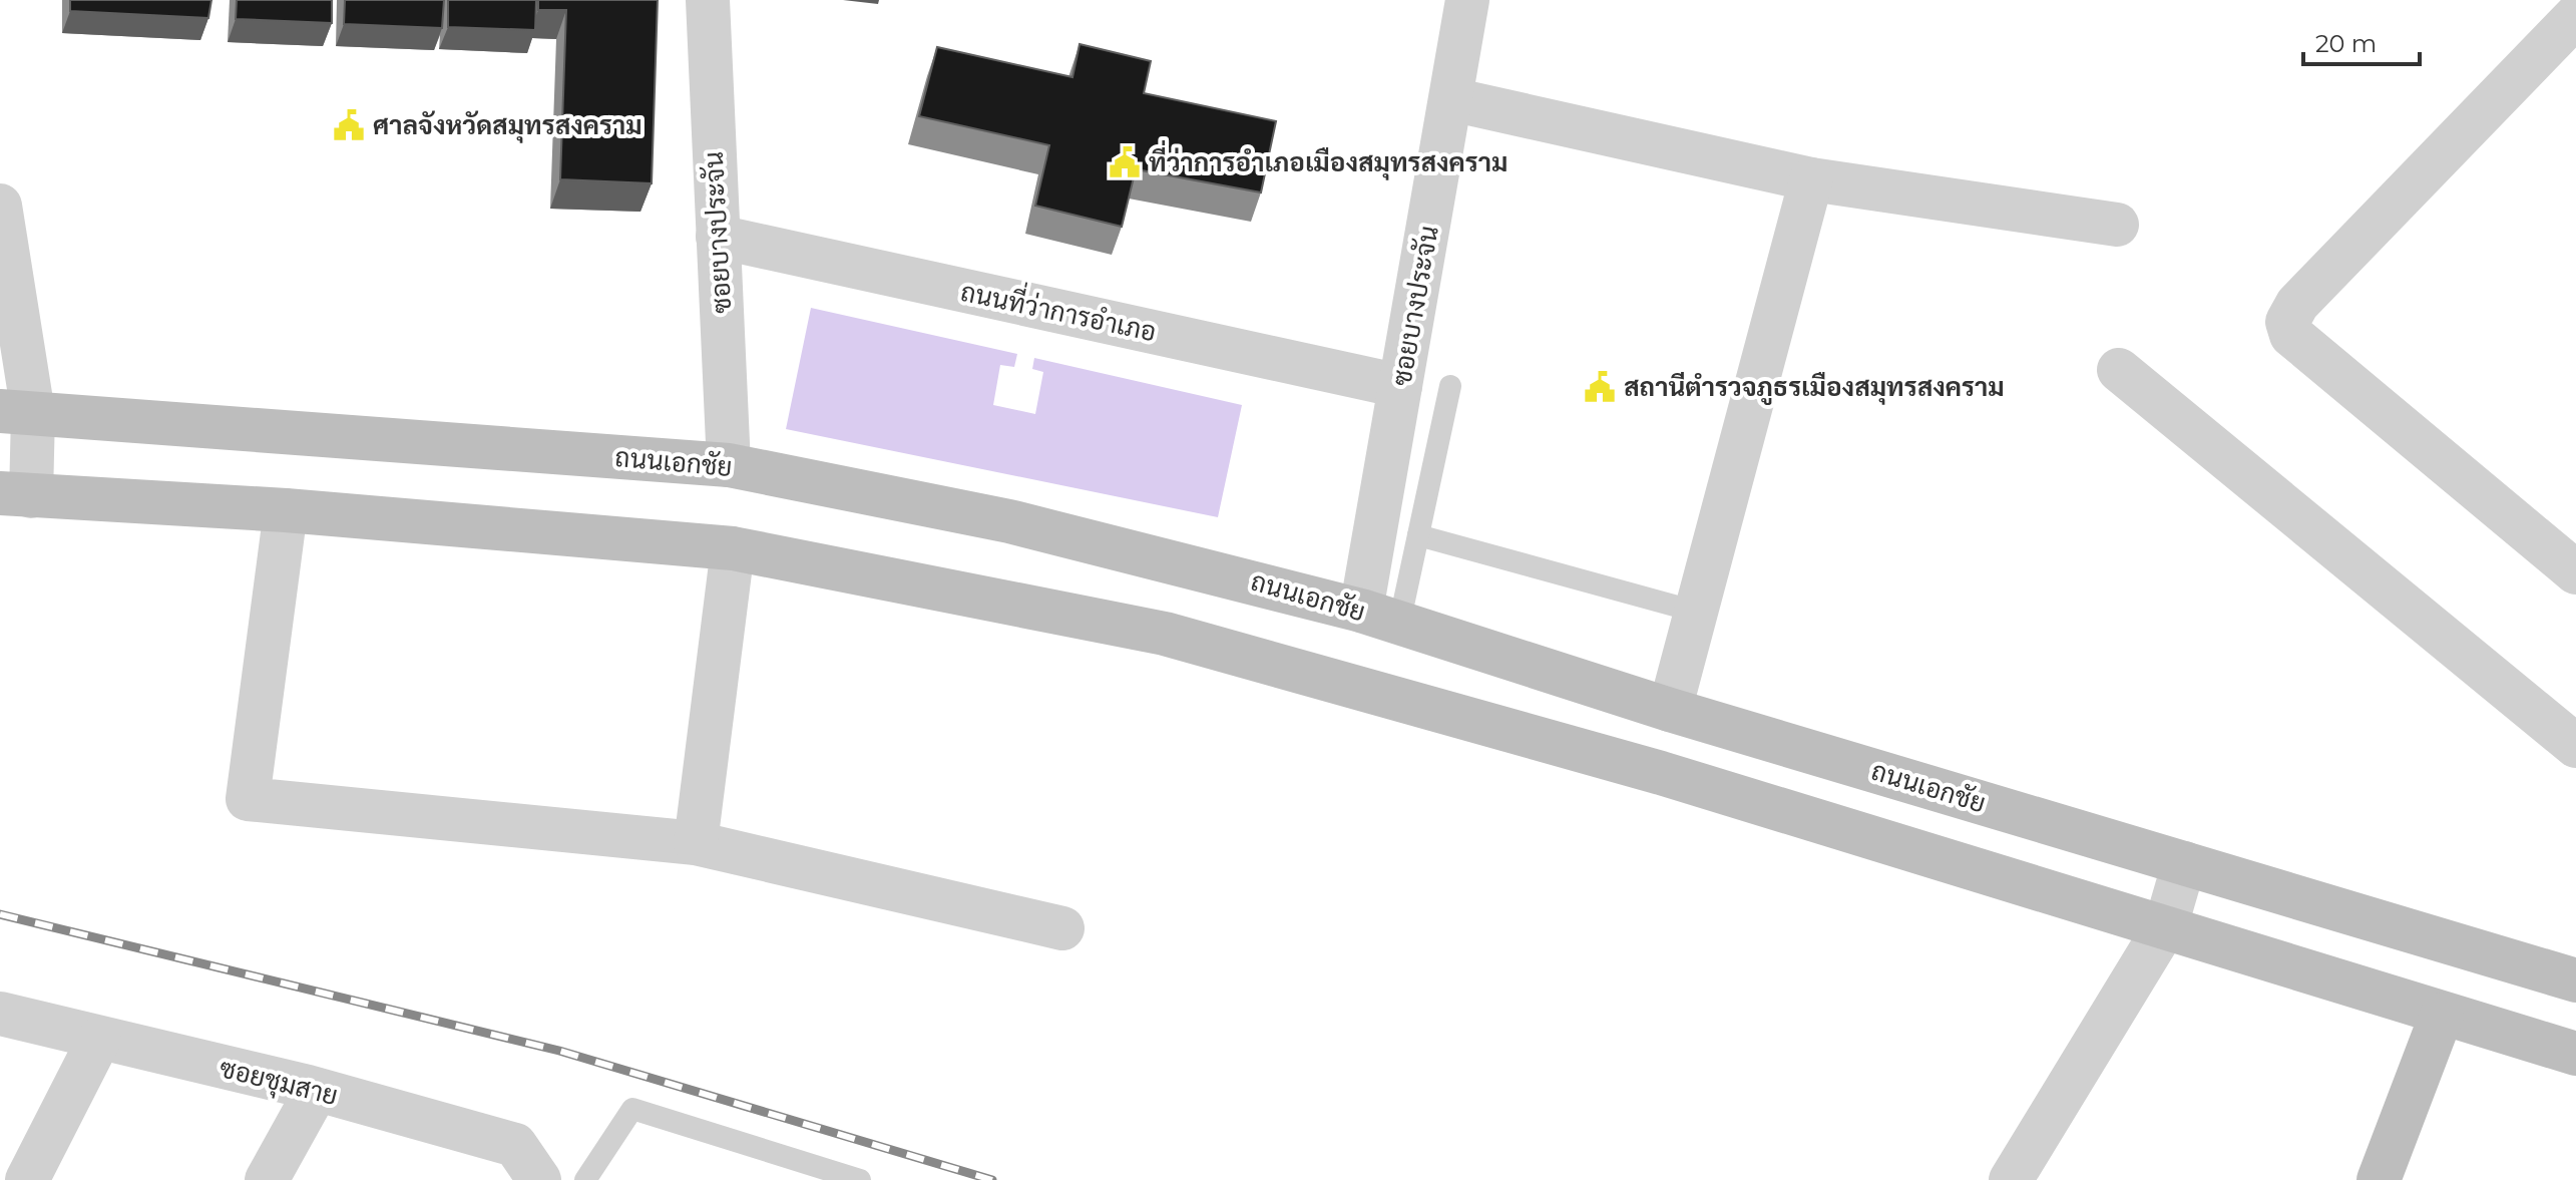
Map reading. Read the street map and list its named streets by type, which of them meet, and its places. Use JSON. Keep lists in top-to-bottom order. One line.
{"streets":{"main road":["ถนนเอกชัย"],"street":["ซอยบางประจัน","ถนนที่ว่าการอำเภอ","ซอยชุมสาย"]},"crossings":[["ซอยบางประจัน","ถนนที่ว่าการอำเภอ"],["ซอยบางประจัน","ถนนเอกชัย"]],"places":{"public building":["ศาลจังหวัดสมุทรสงคราม","ที่ว่าการอำเภอเมืองสมุทรสงคราม","สถานีตำรวจภูธรเมืองสมุทรสงคราม"]},"scale_bar":"20 m"}
